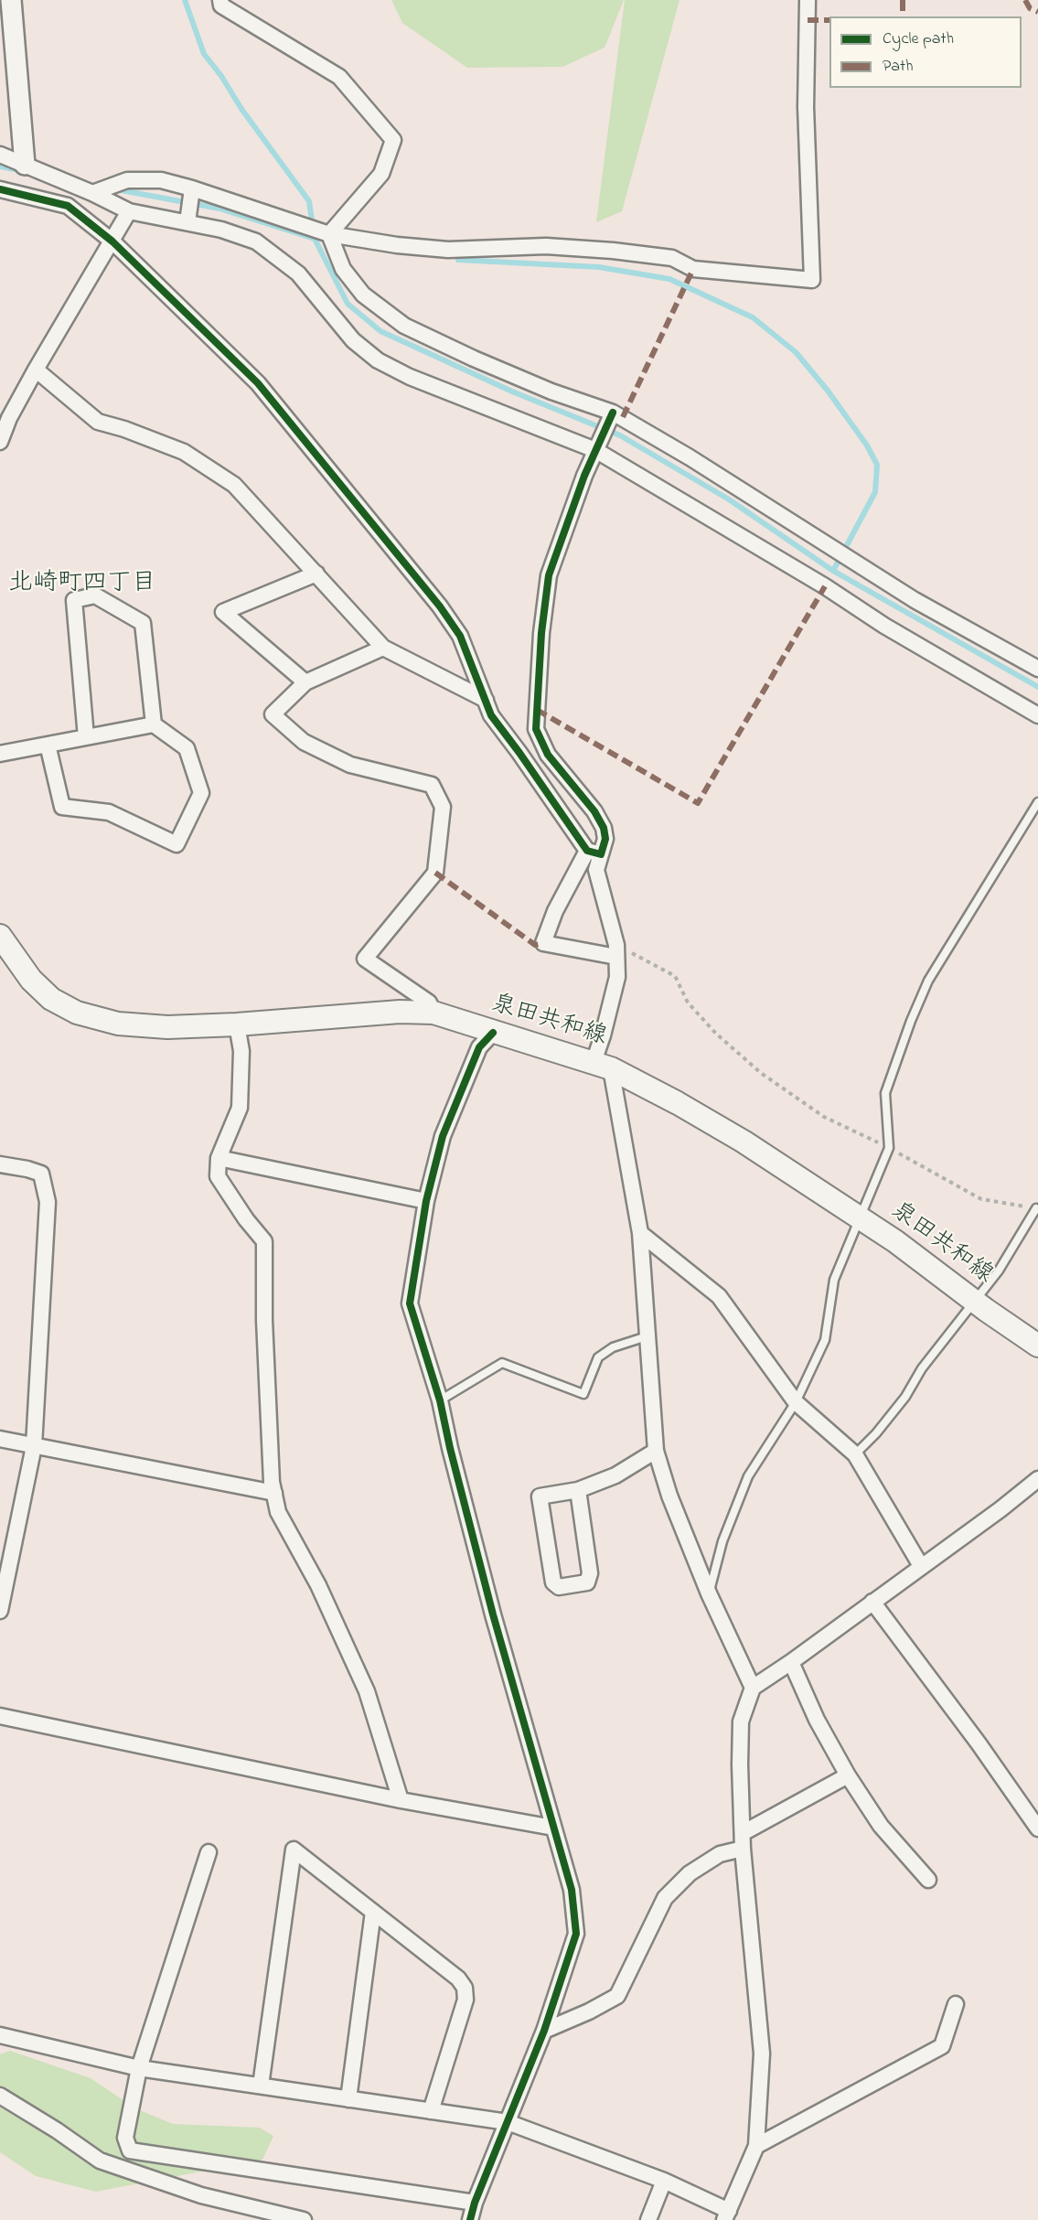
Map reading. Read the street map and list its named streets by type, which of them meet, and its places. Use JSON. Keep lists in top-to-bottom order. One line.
{"streets":{"main road":["泉田共和線"]},"districts":["北崎町四丁目"],"legend":["Cycle path","Path"]}
